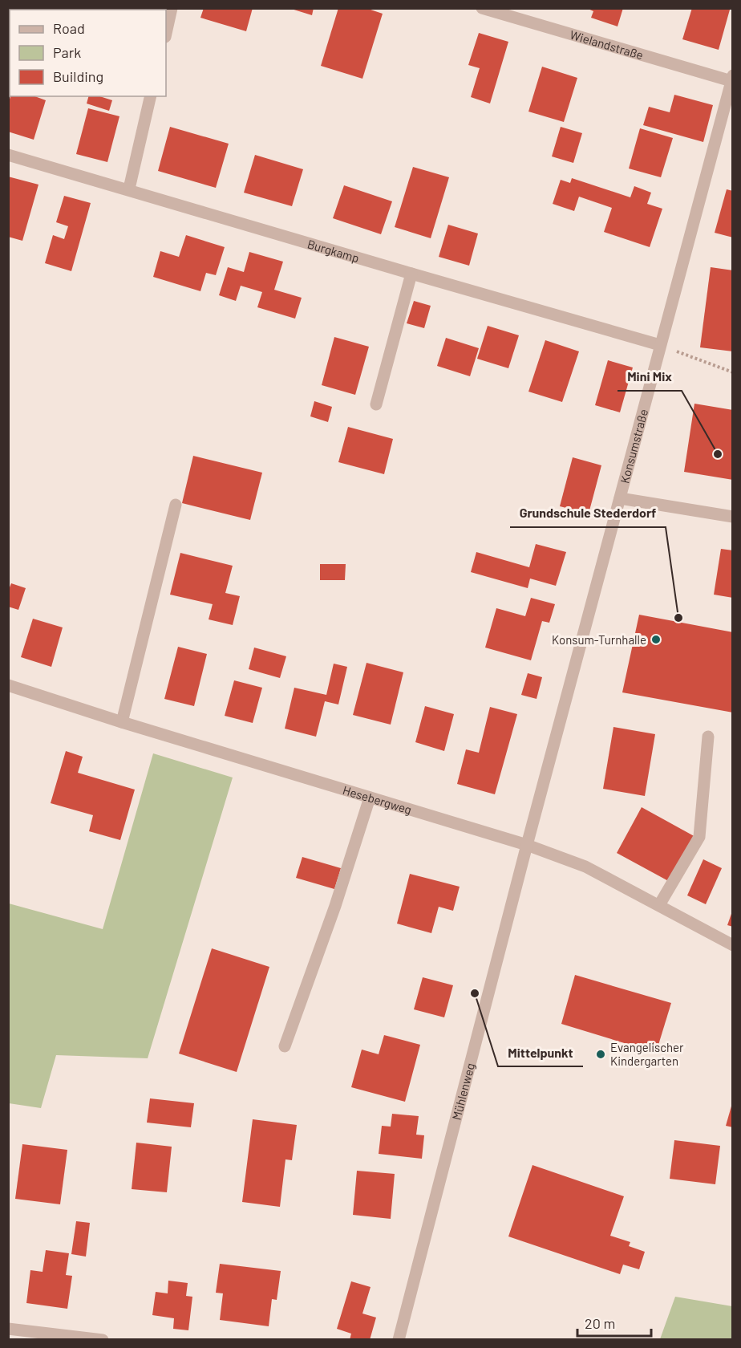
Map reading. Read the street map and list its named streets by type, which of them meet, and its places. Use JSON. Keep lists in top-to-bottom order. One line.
{"streets":{"street":["Wielandstraße","Burgkamp","Konsumstraße","Hesebergweg","Mühlenweg"]},"crossings":[["Wielandstraße","Konsumstraße"],["Burgkamp","Konsumstraße"],["Konsumstraße","Hesebergweg"],["Konsumstraße","Mühlenweg"],["Hesebergweg","Mühlenweg"]],"places":["Mini Mix","Grundschule Stederdorf","Konsum-Turnhalle","Mittelpunkt","Evangelischer Kindergarten"],"legend":["Road","Park","Building"],"scale_bar":"20 m"}
